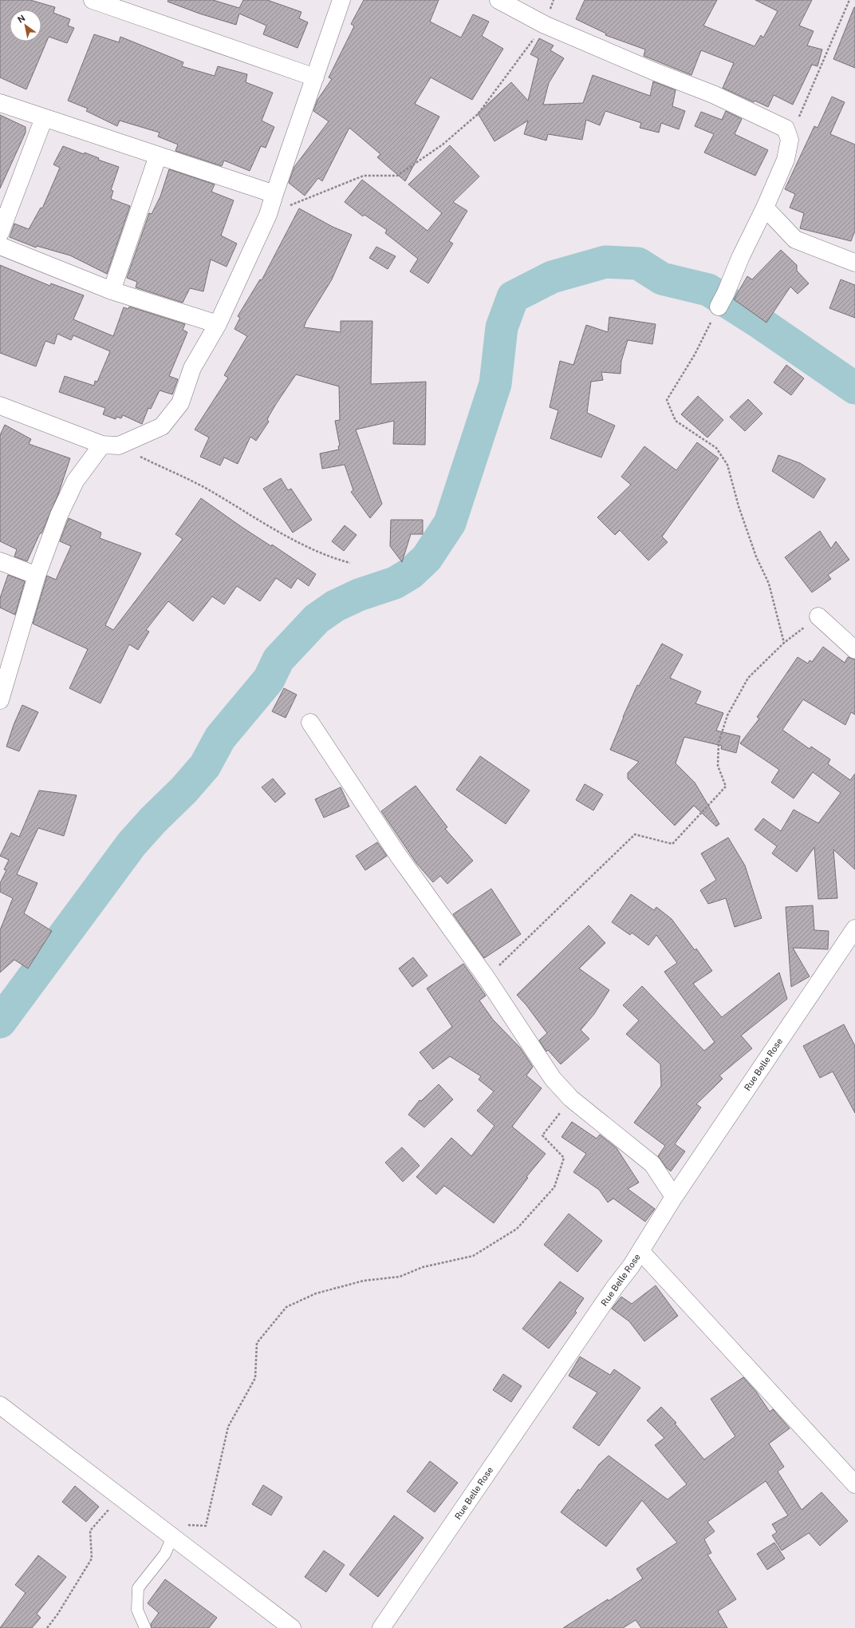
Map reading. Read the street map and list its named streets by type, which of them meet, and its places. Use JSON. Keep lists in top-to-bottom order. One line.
{"streets":{"street":["Rue Belle Rose"]},"north":"top left"}
